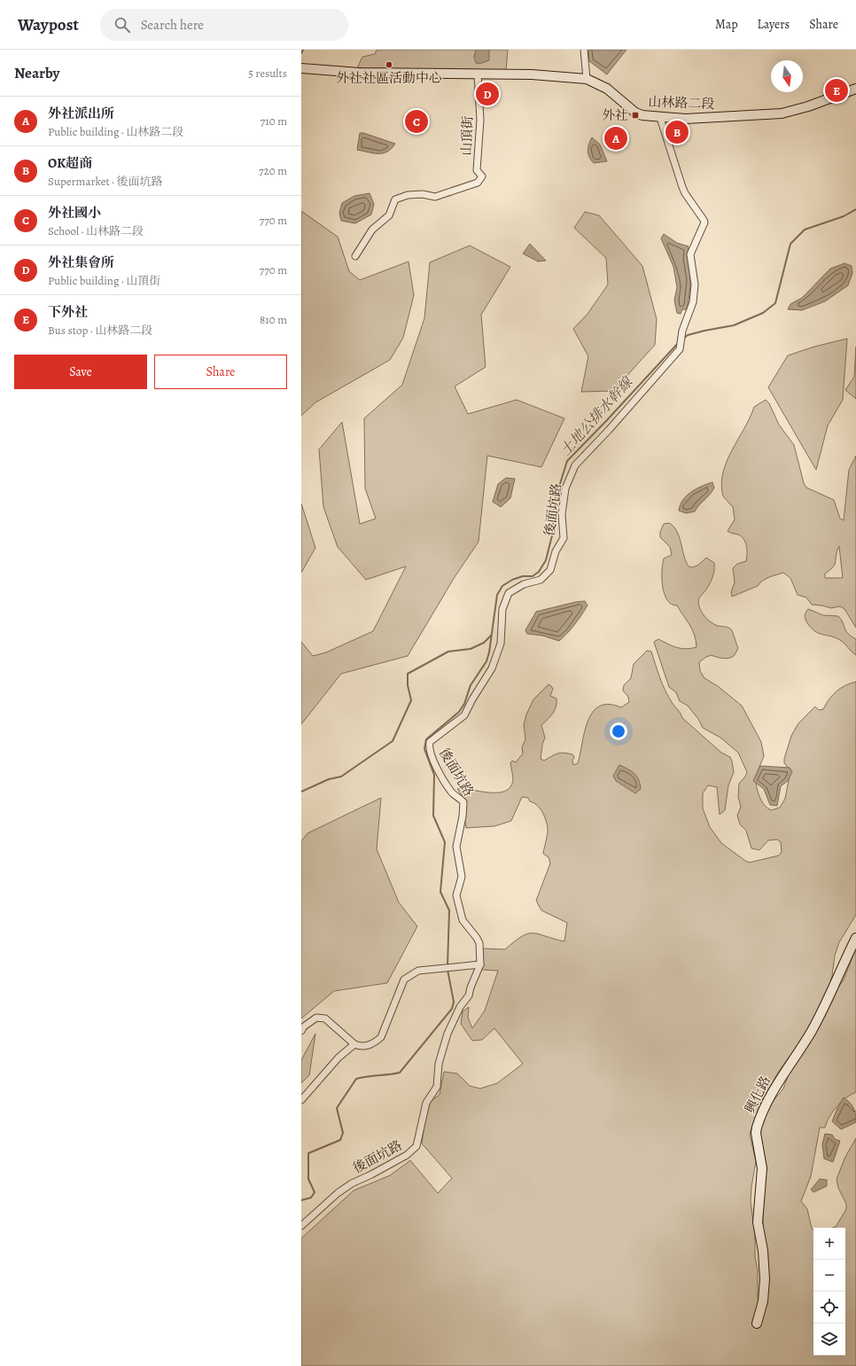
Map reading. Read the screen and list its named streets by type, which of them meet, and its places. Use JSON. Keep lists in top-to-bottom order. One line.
{"streets":{"main road":["山林路二段","興化路"],"street":["山頂街","後面坑路"]},"crossings":[["山林路二段","山頂街"],["山林路二段","後面坑路"]],"water":["土地公排水幹線"],"places":{"other":["外社社區活動中心"],"transit":["外社"]},"north":"bottom","page":{"header":"Waypost","search":"Search here","nav":["Map","Layers","Share"],"heading":["Nearby","5 results"],"pins":["E","D","C","B","A"],"list":[{"mark":"A","name":"外社派出所","note":"Public building · 山林路二段","value":"710 m"},{"mark":"B","name":"OK超商","note":"Supermarket · 後面坑路","value":"720 m"},{"mark":"C","name":"外社國小","note":"School · 山林路二段","value":"770 m"},{"mark":"D","name":"外社集會所","note":"Public building · 山頂街","value":"770 m"},{"mark":"E","name":"下外社","note":"Bus stop · 山林路二段","value":"810 m"}],"buttons":["Save","Share"],"map_buttons":["+","−"]}}
